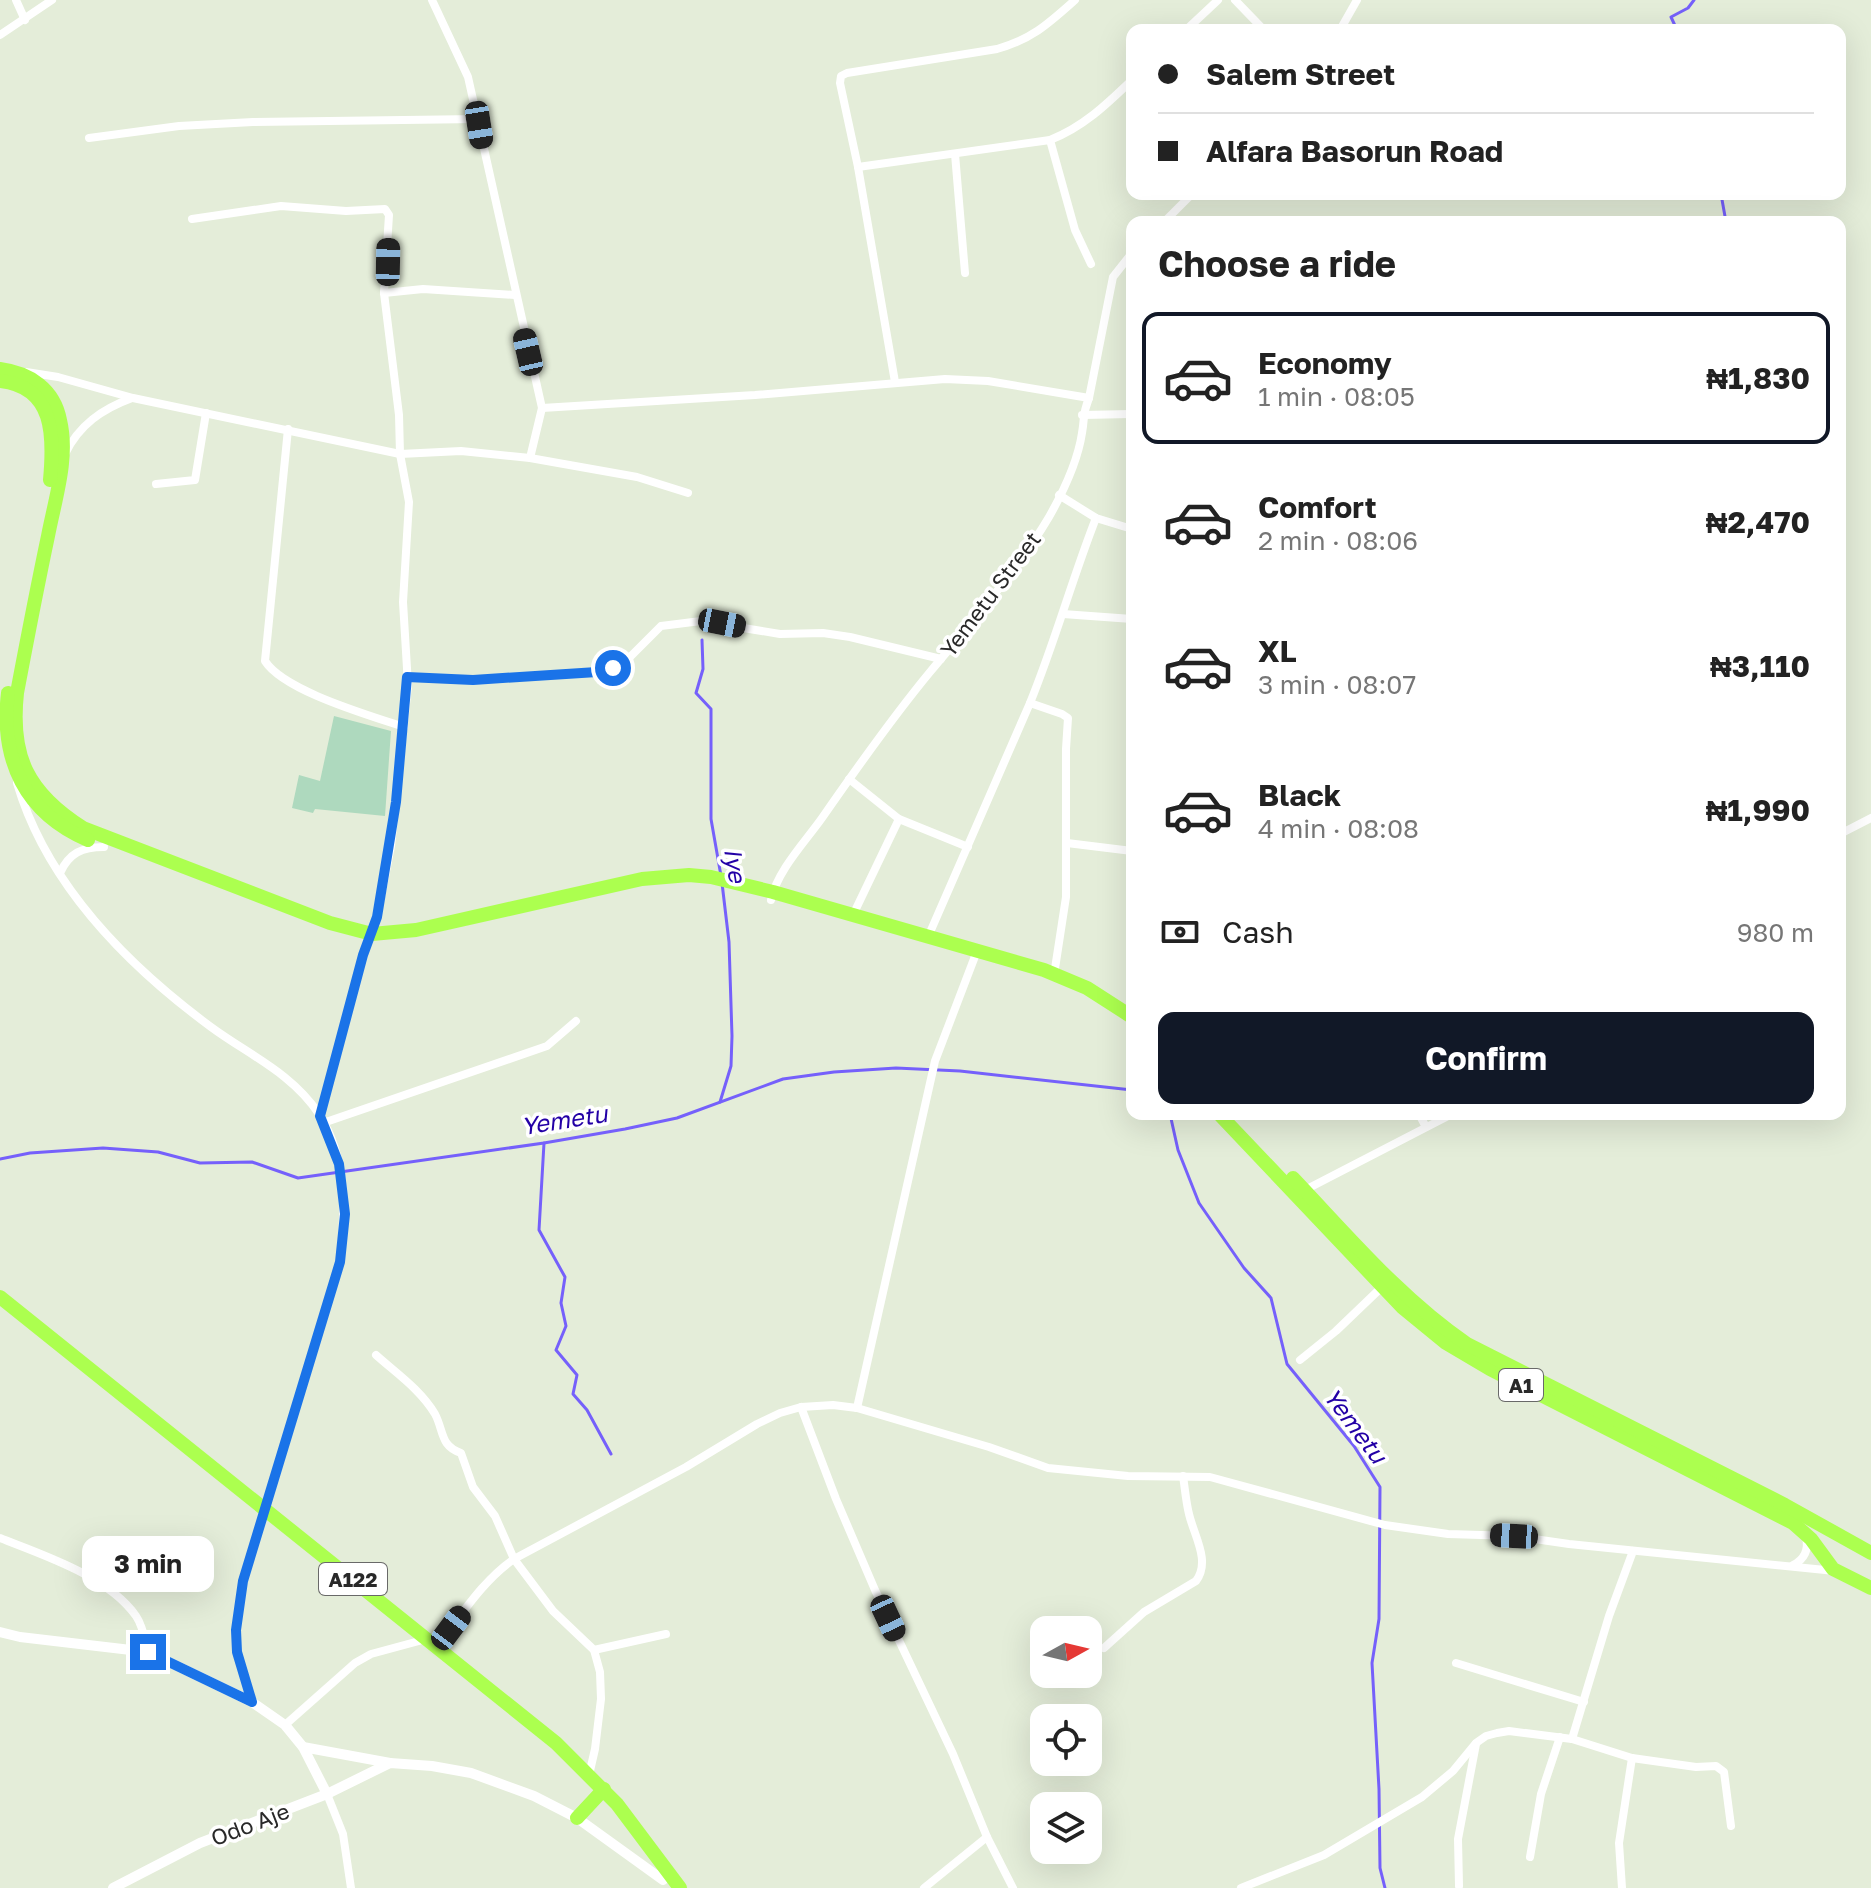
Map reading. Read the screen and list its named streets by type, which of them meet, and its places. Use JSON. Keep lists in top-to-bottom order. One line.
{"streets":{"highway":["A1","A122"],"street":["Yemetu Street","Odo Aje"]},"water":["Iye","Yemetu"],"north":"right","page":{"banner":["Salem Street","Alfara Basorun Road"],"heading":"Choose a ride","list":[{"name":"Economy","note":"1 min · 08:05","value":"₦1,830"},{"name":"Comfort","note":"2 min · 08:06","value":"₦2,470"},{"name":"XL","note":"3 min · 08:07","value":"₦3,110"},{"name":"Black","note":"4 min · 08:08","value":"₦1,990"}],"pay":["Cash","980 m"],"buttons":"Confirm","bubble":"3 min"}}
